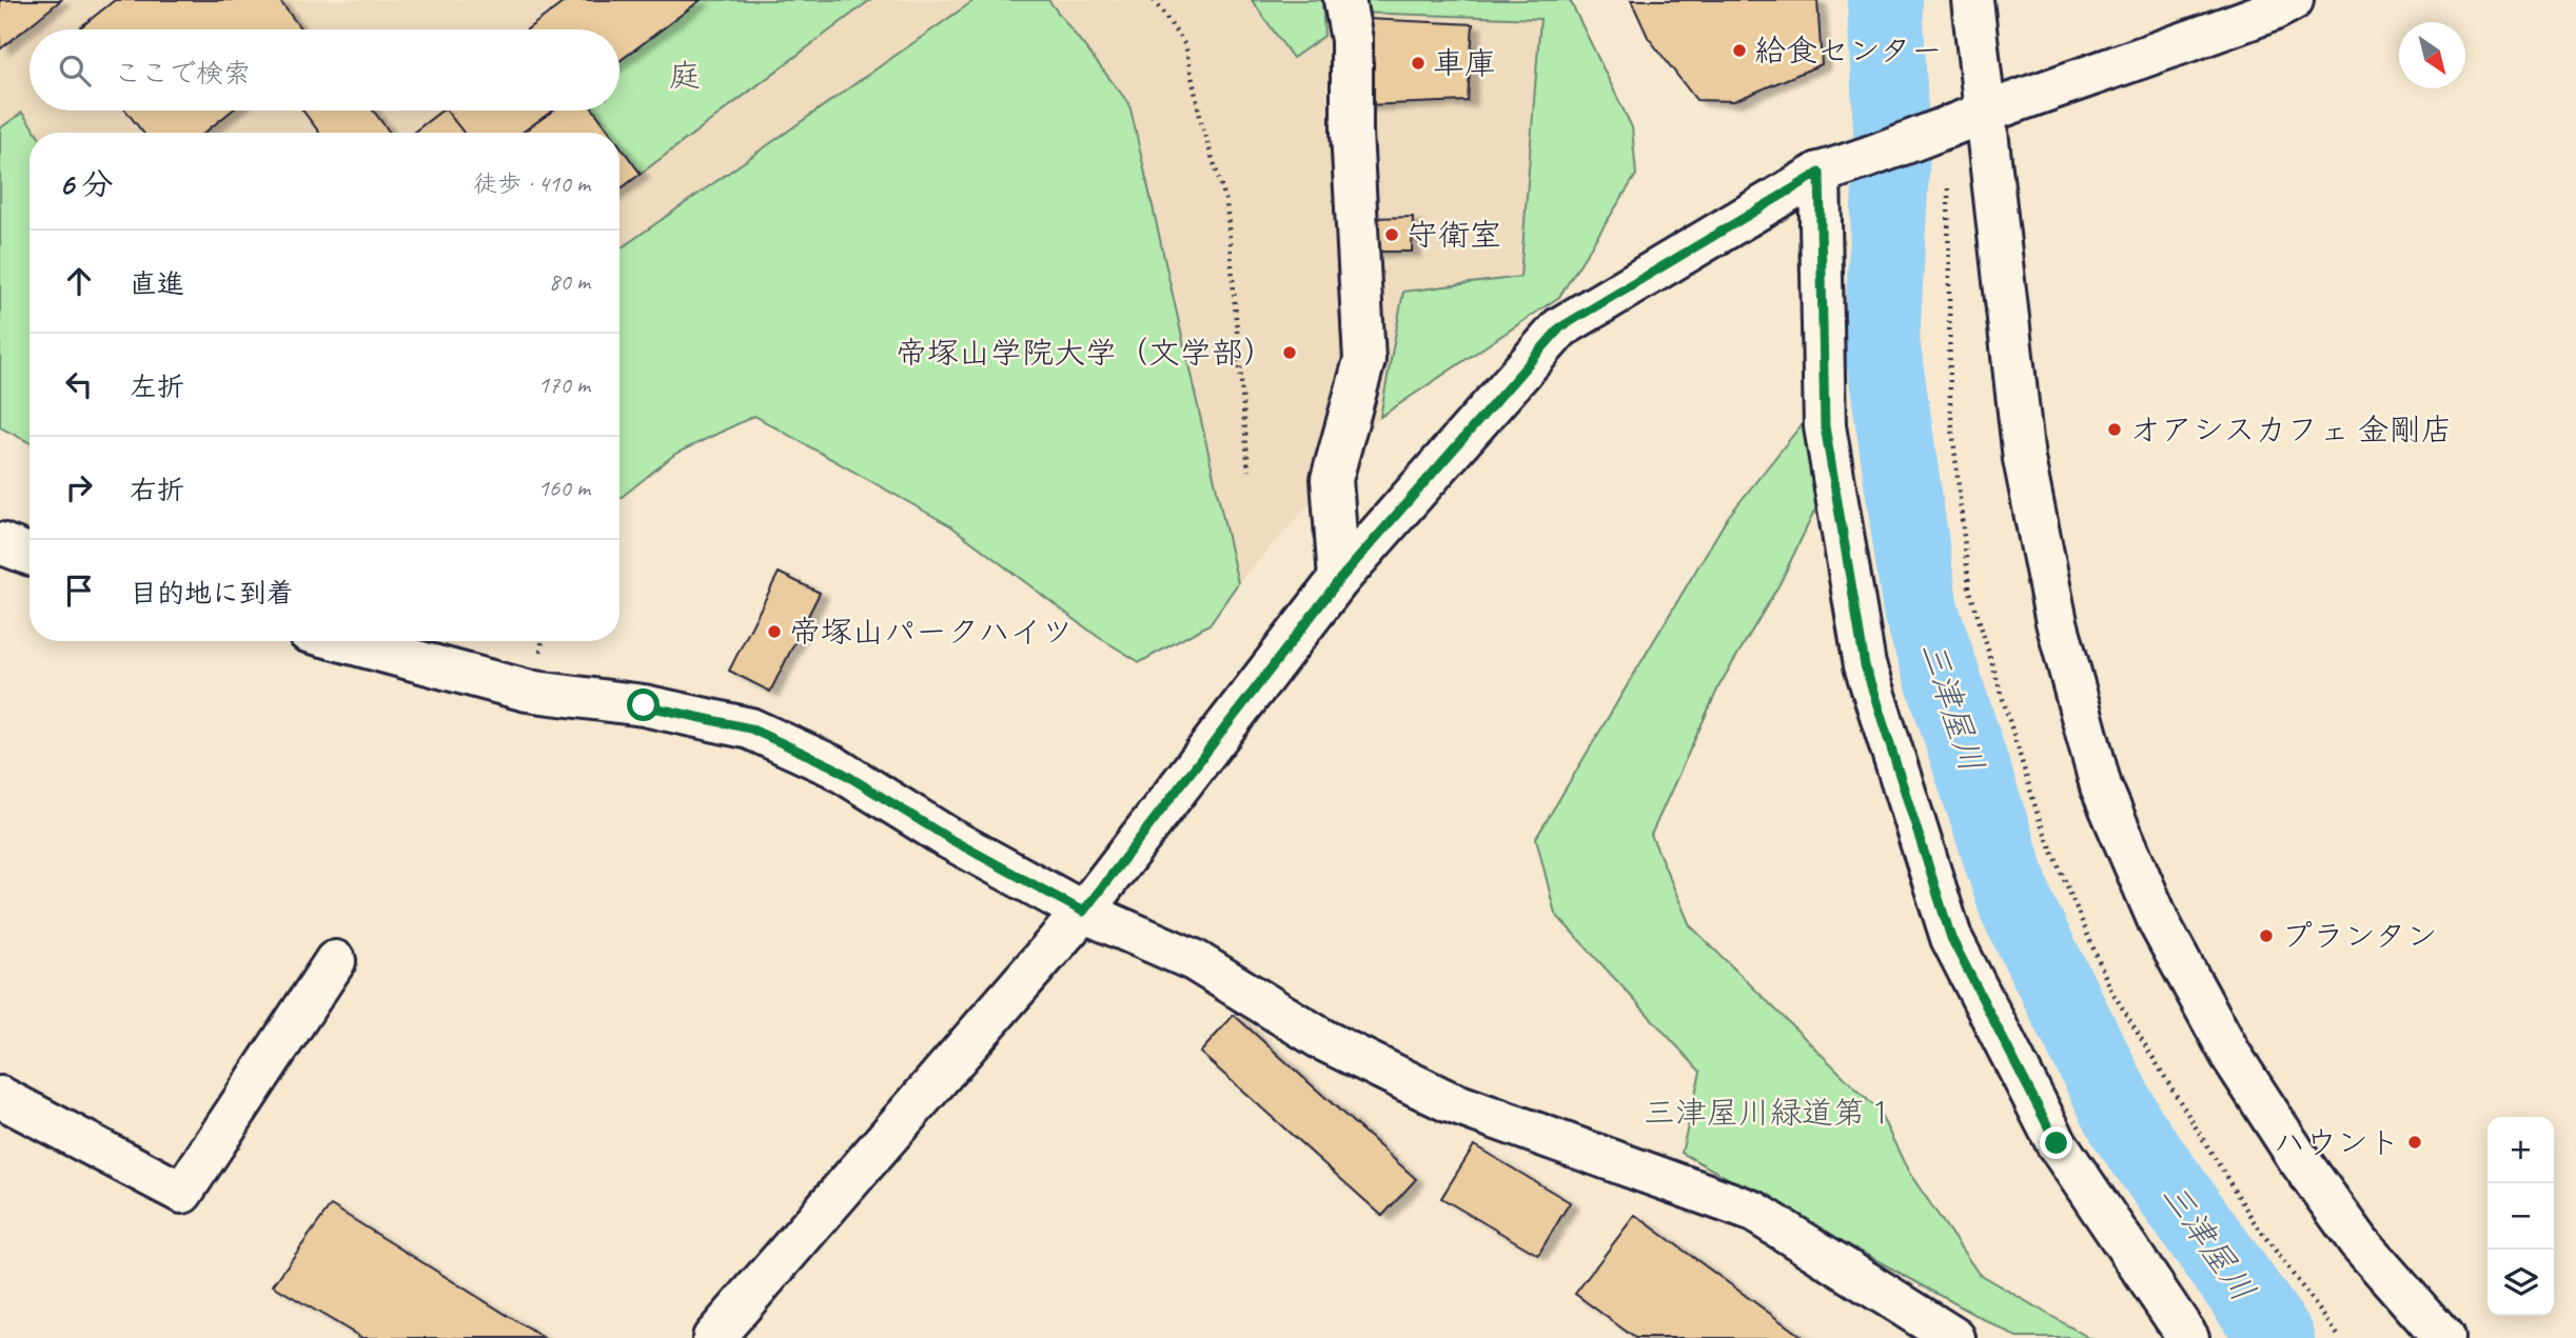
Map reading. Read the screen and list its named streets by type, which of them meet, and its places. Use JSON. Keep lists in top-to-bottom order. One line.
{"water":["三津屋川"],"parks":["庭","三津屋川緑道第１"],"places":["給食センター","車庫","守衛室","帝塚山学院大学（文学部）","オアシスカフェ 金剛店","帝塚山パークハイツ","プランタン","ハウント"],"north":"bottom right","page":{"search":"ここで検索","heading":["6 分","徒歩 · 410 m"],"list":[["直進","80 m"],["左折","170 m"],["右折","160 m"],"目的地に到着"],"map_buttons":["+","−"]}}
